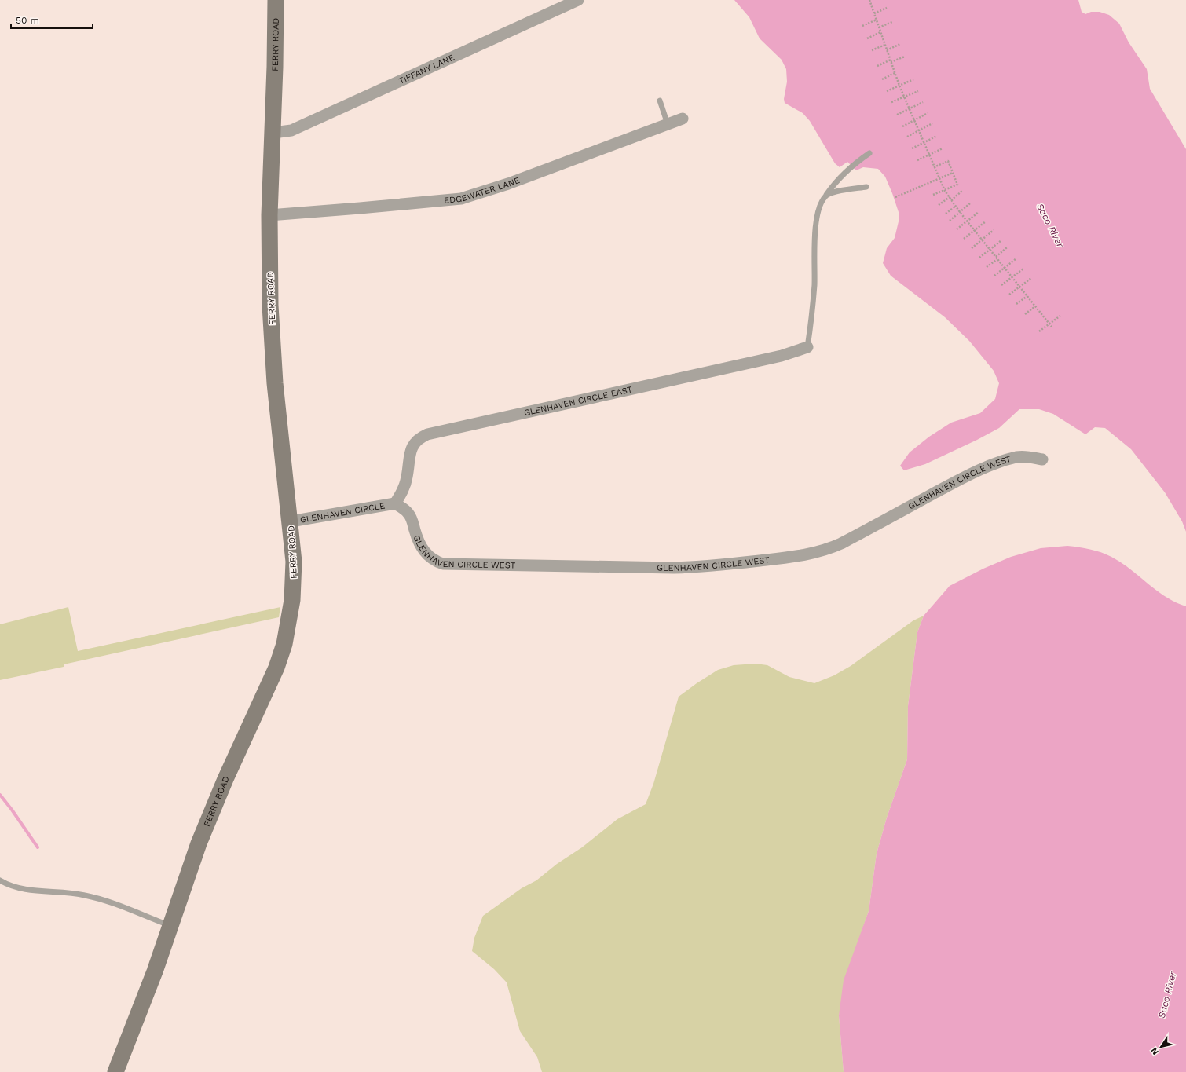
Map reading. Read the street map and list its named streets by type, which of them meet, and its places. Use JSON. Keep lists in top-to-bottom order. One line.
{"streets":{"main road":["FERRY ROAD"],"street":["TIFFANY LANE","EDGEWATER LANE","GLENHAVEN CIRCLE EAST","GLENHAVEN CIRCLE WEST","GLENHAVEN CIRCLE"]},"crossings":[["FERRY ROAD","TIFFANY LANE"],["FERRY ROAD","EDGEWATER LANE"],["FERRY ROAD","GLENHAVEN CIRCLE"],["GLENHAVEN CIRCLE EAST","GLENHAVEN CIRCLE WEST"],["GLENHAVEN CIRCLE EAST","GLENHAVEN CIRCLE"],["GLENHAVEN CIRCLE WEST","GLENHAVEN CIRCLE"]],"water":["Saco River"],"scale_bar":"50 m","north":"bottom left"}
